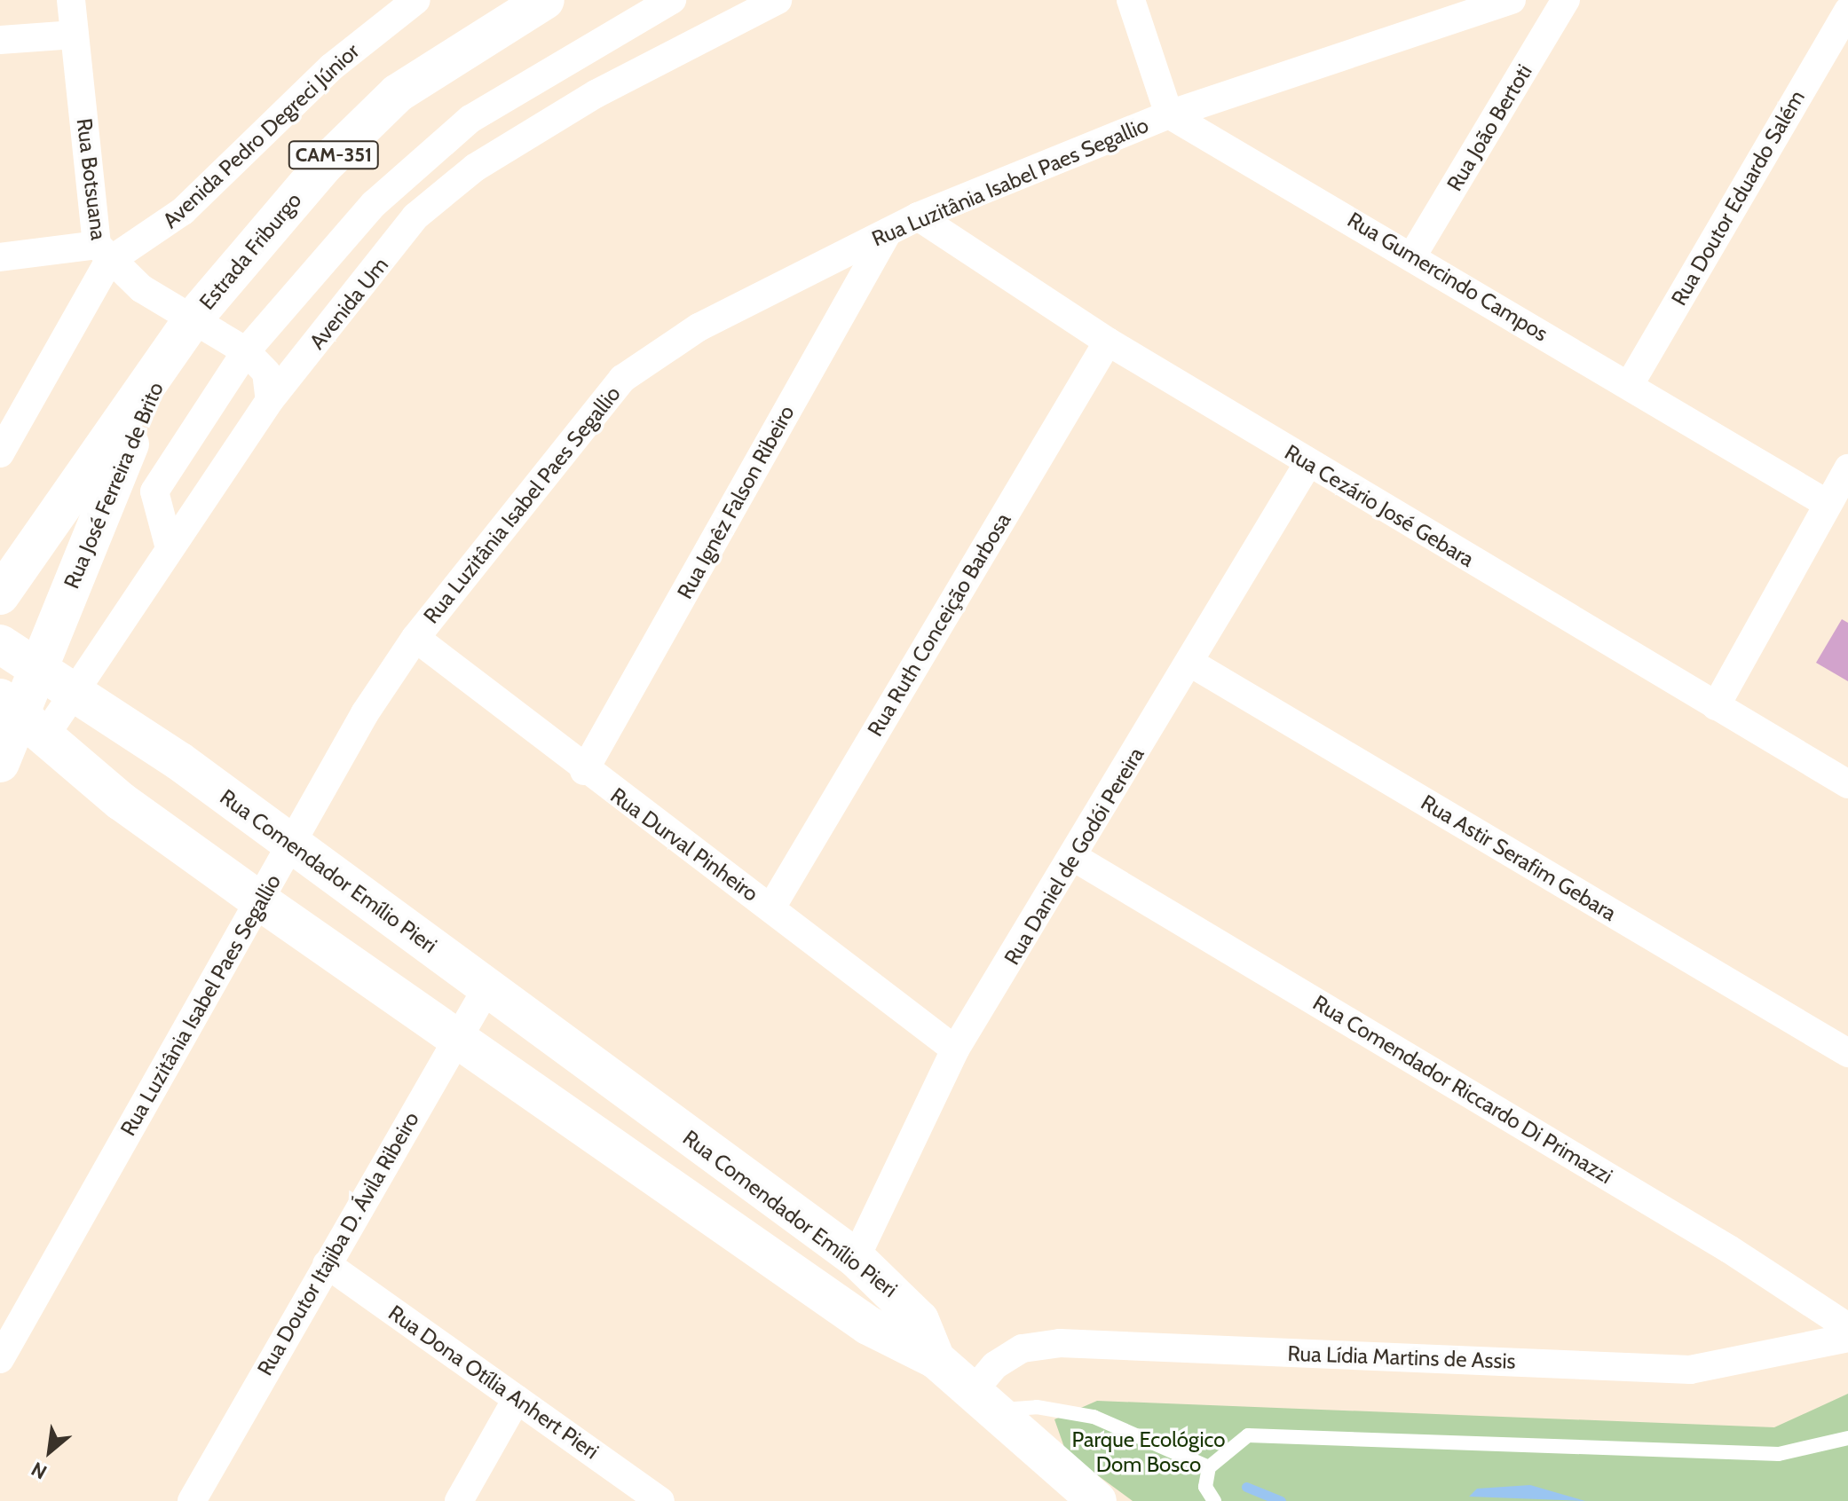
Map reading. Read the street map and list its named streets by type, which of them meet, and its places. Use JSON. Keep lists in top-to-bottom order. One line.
{"streets":{"street":["Rua João Bertoti","Avenida Pedro Degreci Júnior","CAM-351","Rua Botsuana","Rua Luzitânia Isabel Paes Segallio","Rua Doutor Eduardo Salém","Estrada Friburgo","Rua Gumercindo Campos","Avenida Um","Rua José Ferreira de Brito","Rua Ignêz Falson Ribeiro","Rua Cezário José Gebara","Rua Ruth Conceição Barbosa","Rua Durval Pinheiro","Rua Daniel de Godói Pereira","Rua Astir Serafim Gebara","Rua Comendador Emílio Pieri","Rua Comendador Riccardo Di Primazzi","Rua Doutor Itajiba D. Ávila Ribeiro","Rua Lídia Martins de Assis","Rua Dona Otília Anhert Pieri"]},"crossings":[["Rua João Bertoti","Rua Gumercindo Campos"],["Avenida Pedro Degreci Júnior","Rua Botsuana"],["Rua Botsuana","Estrada Friburgo"],["Rua Botsuana","Avenida Um"],["Rua Luzitânia Isabel Paes Segallio","Rua Gumercindo Campos"],["Rua Luzitânia Isabel Paes Segallio","Rua Ignêz Falson Ribeiro"],["Rua Luzitânia Isabel Paes Segallio","Rua Cezário José Gebara"],["Rua Luzitânia Isabel Paes Segallio","Rua Durval Pinheiro"],["Rua Luzitânia Isabel Paes Segallio","Rua Comendador Emílio Pieri"],["Rua Doutor Eduardo Salém","Rua Gumercindo Campos"],["Estrada Friburgo","Rua José Ferreira de Brito"],["Avenida Um","Rua José Ferreira de Brito"],["Avenida Um","Rua Comendador Emílio Pieri"],["Rua José Ferreira de Brito","Rua Comendador Emílio Pieri"],["Rua Ignêz Falson Ribeiro","Rua Durval Pinheiro"],["Rua Cezário José Gebara","Rua Ruth Conceição Barbosa"],["Rua Cezário José Gebara","Rua Daniel de Godói Pereira"],["Rua Ruth Conceição Barbosa","Rua Durval Pinheiro"],["Rua Durval Pinheiro","Rua Daniel de Godói Pereira"],["Rua Daniel de Godói Pereira","Rua Astir Serafim Gebara"],["Rua Daniel de Godói Pereira","Rua Comendador Emílio Pieri"],["Rua Daniel de Godói Pereira","Rua Comendador Riccardo Di Primazzi"],["Rua Comendador Emílio Pieri","Rua Doutor Itajiba D. Ávila Ribeiro"],["Rua Doutor Itajiba D. Ávila Ribeiro","Rua Dona Otília Anhert Pieri"]],"parks":["Parque Ecológico Dom Bosco"],"north":"bottom left"}
